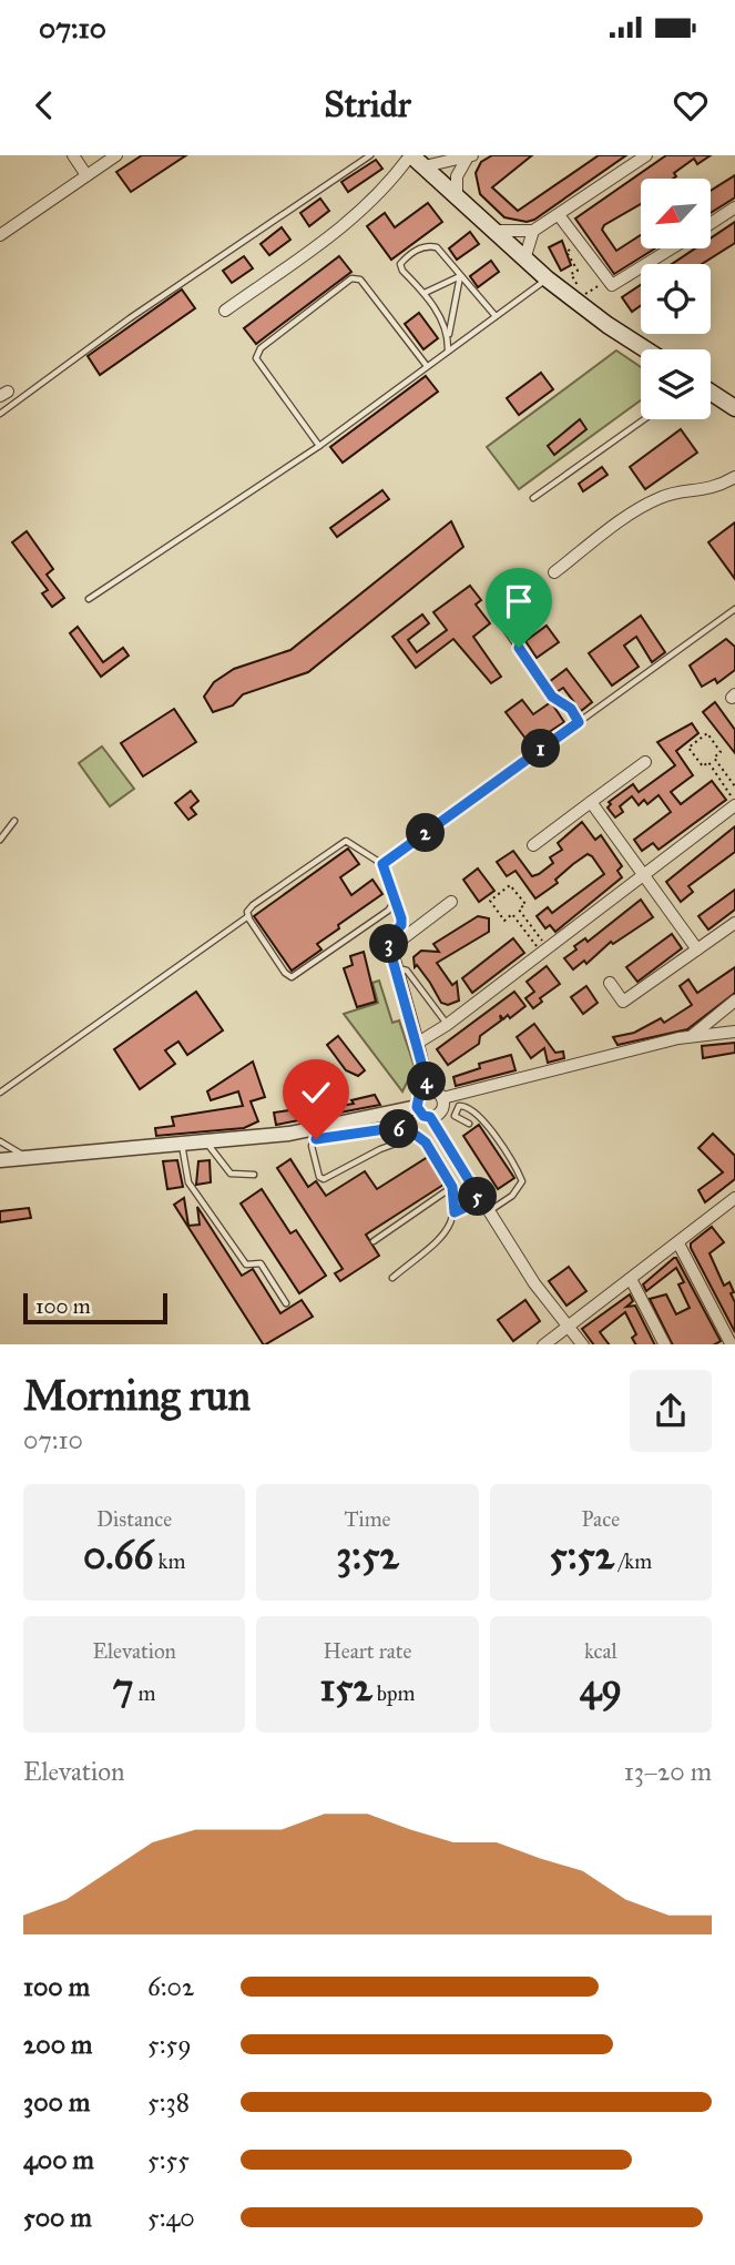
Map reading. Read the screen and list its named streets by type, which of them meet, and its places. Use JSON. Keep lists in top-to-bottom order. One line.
{"scale_bar":"100 m","north":"bottom left","page":{"status":"07:10","header":"Stridr","pins":["1","2","3","4","6","5"],"scale":"100 m","heading":["Morning run","07:10"],"stats":[["Distance","0.66 km"],["Time","3:52"],["Pace","5:52 /km"],["Elevation","7 m"],["Heart rate","152 bpm"],["kcal","49"]],"chart":["Elevation","13–20 m"],"list":[{"name":"100 m","note":"6:02"},{"name":"200 m","note":"5:59"},{"name":"300 m","note":"5:38"},{"name":"400 m","note":"5:55"},{"name":"500 m","note":"5:40"}]}}
